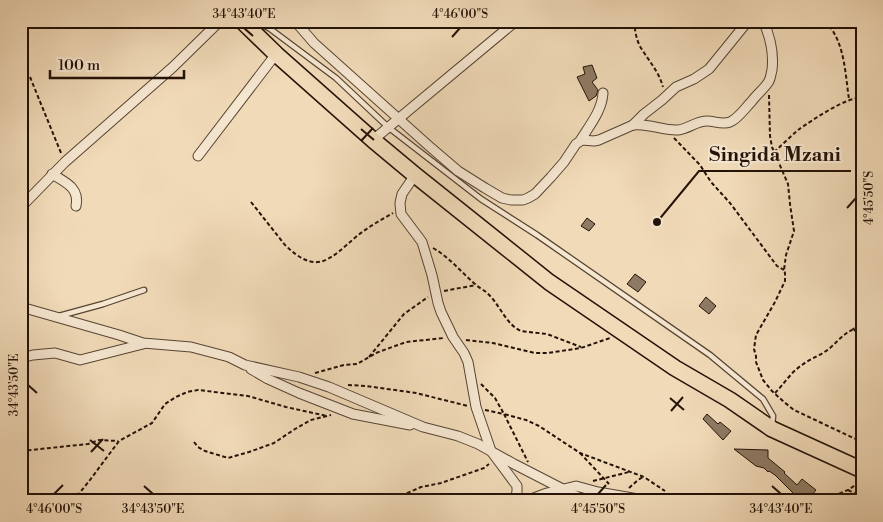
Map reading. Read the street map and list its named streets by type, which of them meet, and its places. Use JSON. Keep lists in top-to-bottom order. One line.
{"places":["Singida Mzani"],"scale_bar":"100 m","coordinates":["34°43'40\"E","4°46'00\"S","4°45'50\"S","34°43'50\"E"]}
